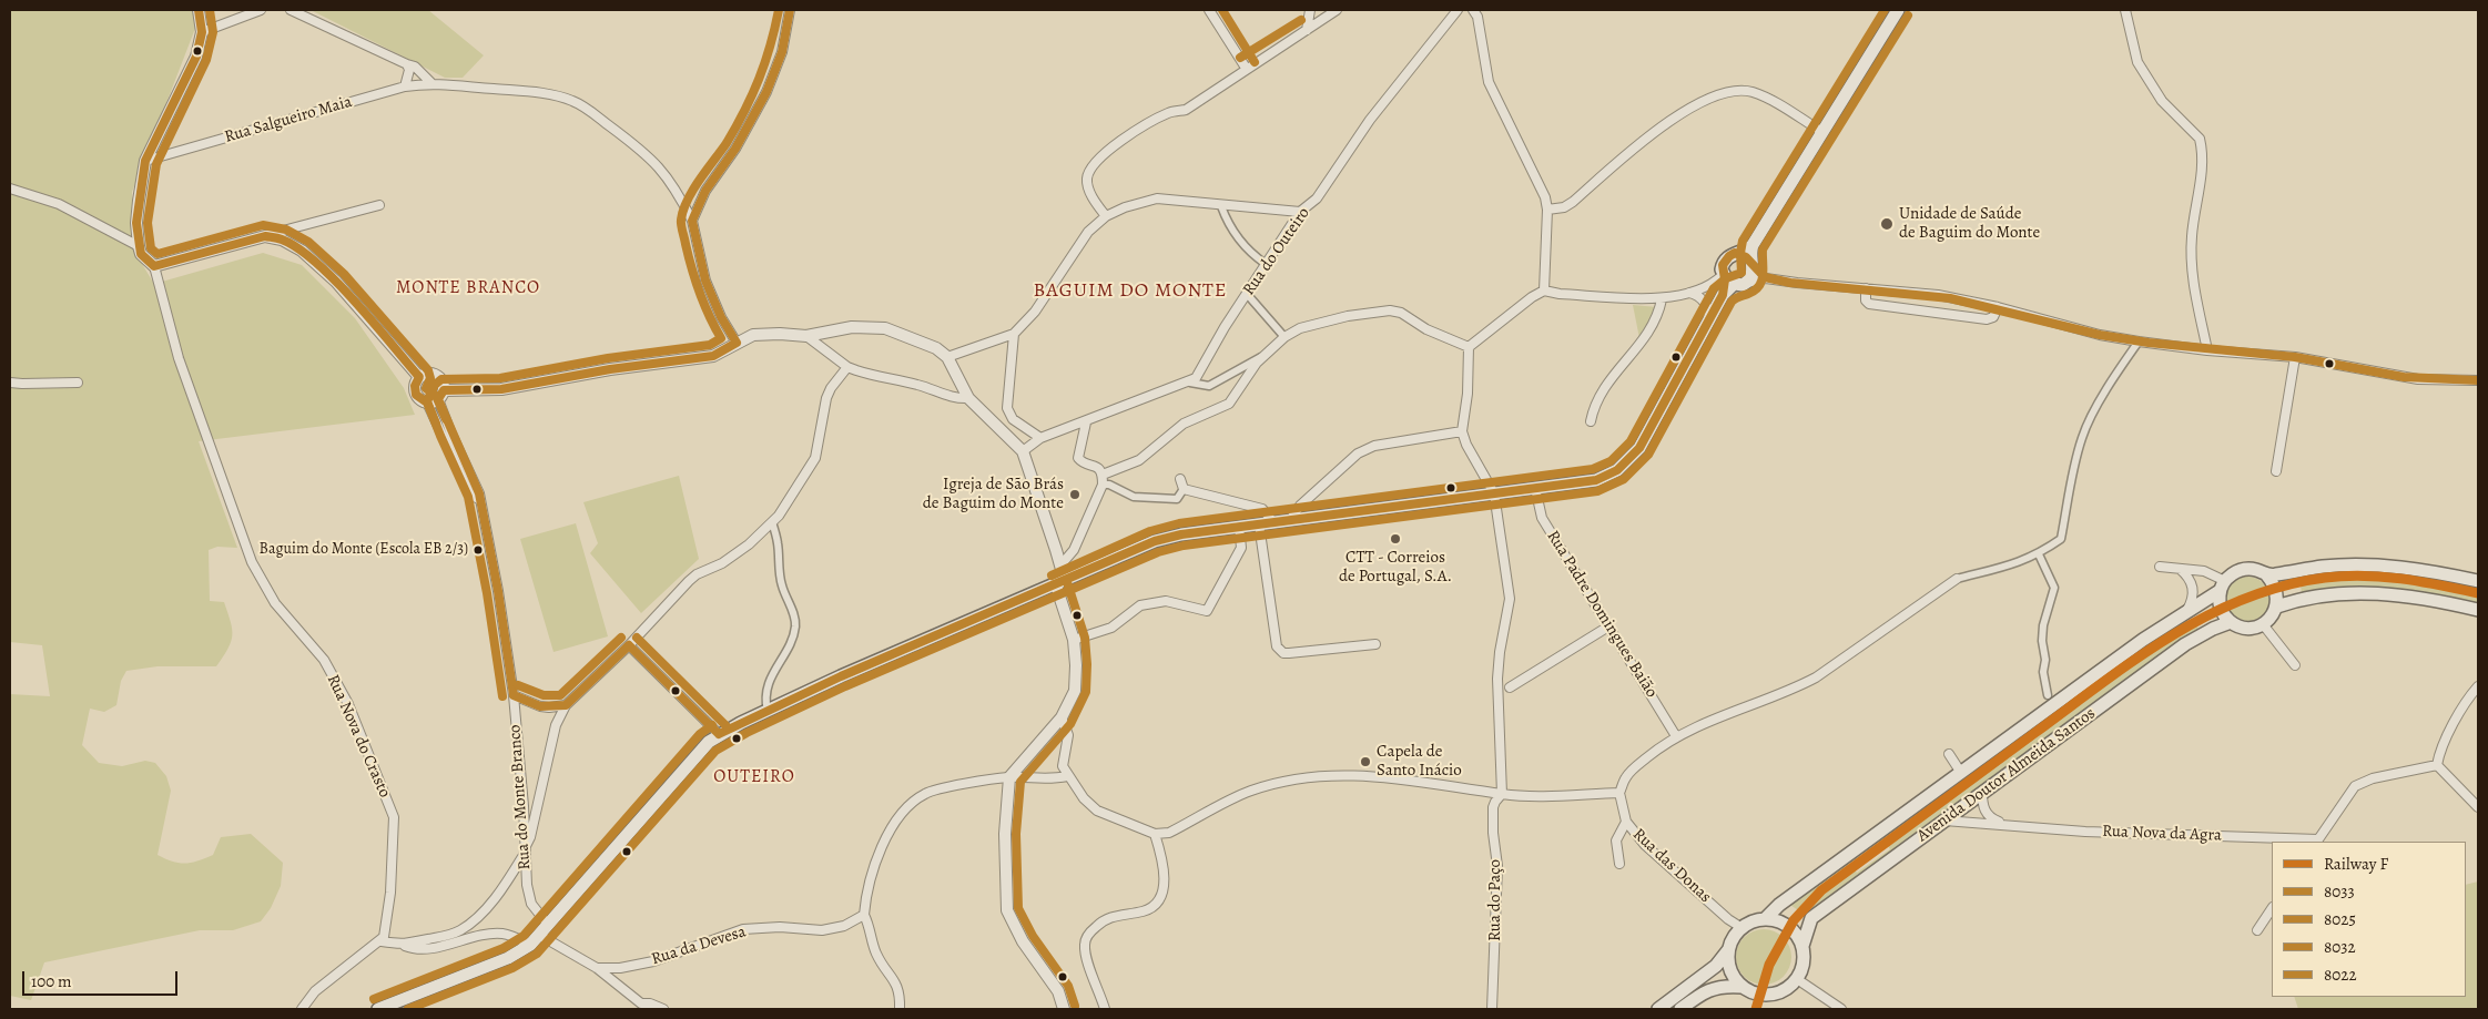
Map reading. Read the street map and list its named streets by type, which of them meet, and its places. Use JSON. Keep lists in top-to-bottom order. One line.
{"streets":{"main road":["Avenida Doutor Almeida Santos"],"street":["Rua Salgueiro Maia","Rua do Outeiro","Rua Padre Domingues Baião","Rua Nova do Crasto","Rua do Monte Branco","Rua Nova da Agra","Rua das Donas","Rua do Paço","Rua da Devesa"]},"crossings":[["Avenida Doutor Almeida Santos","Rua Nova da Agra"],["Avenida Doutor Almeida Santos","Rua das Donas"]],"districts":["MONTE BRANCO","BAGUIM DO MONTE","OUTEIRO"],"places":["Unidade de Saúde de Baguim do Monte","Igreja de São Brás de Baguim do Monte","CTT - Correios de Portugal, S.A.","Baguim do Monte (Escola EB 2/3)","Capela de Santo Inácio"],"lines":["transit line 8033","transit line 8032","transit line 8022","transit line 8025","rail line F"],"legend":["Railway F","8033","8025","8032","8022"],"scale_bar":"100 m"}
